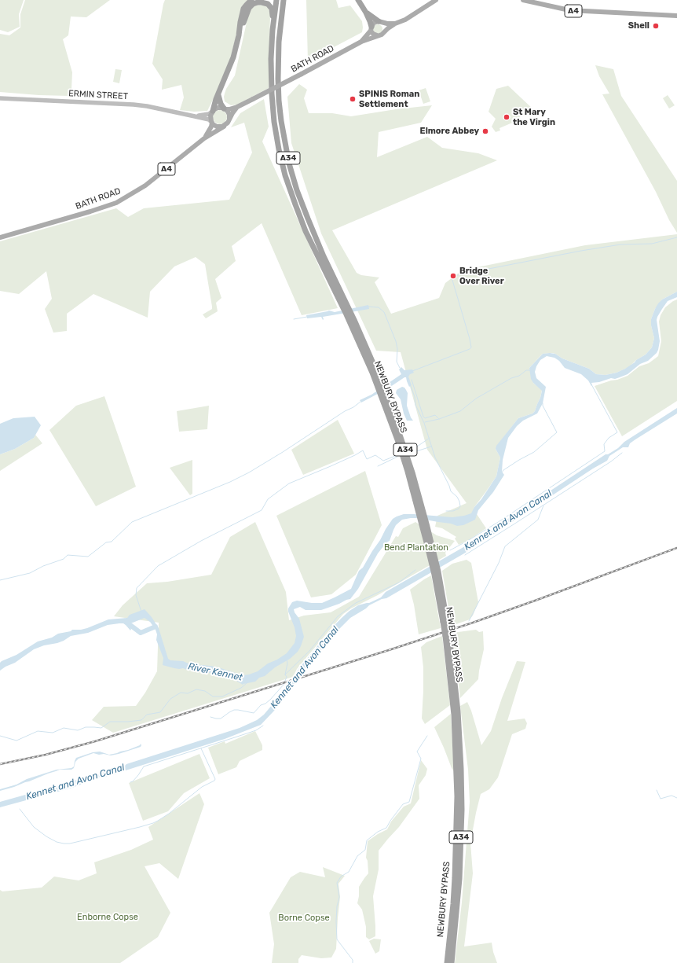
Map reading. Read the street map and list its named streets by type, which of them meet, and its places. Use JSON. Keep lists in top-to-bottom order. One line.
{"streets":{"highway":["A34","NEWBURY BYPASS"],"main road":["A4","BATH ROAD","ERMIN STREET"]},"crossings":[["BATH ROAD","ERMIN STREET"]],"water":["Kennet and Avon Canal","River Kennet"],"parks":["Bend Plantation","Enborne Copse","Borne Copse"],"places":["Shell","SPINIS Roman Settlement","St Mary the Virgin","Elmore Abbey","Bridge Over River"]}
